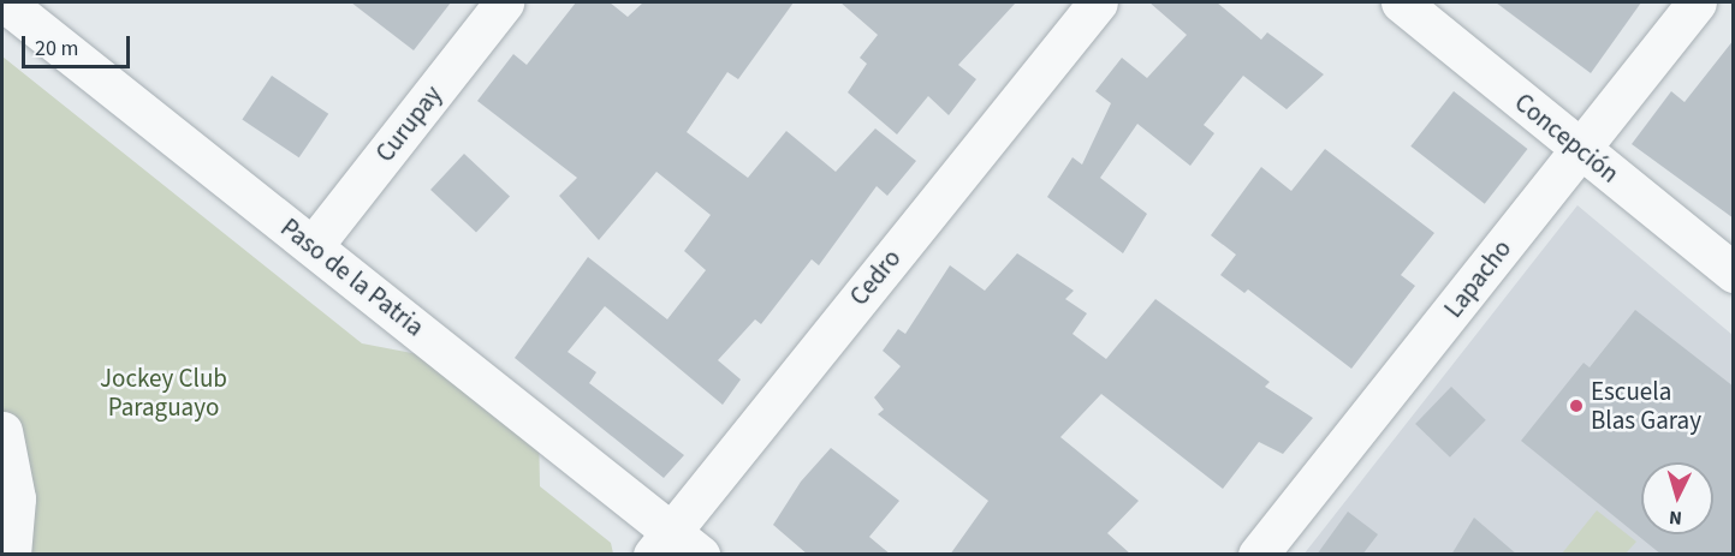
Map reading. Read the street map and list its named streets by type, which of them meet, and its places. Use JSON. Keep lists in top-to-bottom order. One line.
{"streets":{"street":["Curupay","Concepción","Paso de la Patria","Cedro","Lapacho"]},"crossings":[["Curupay","Paso de la Patria"],["Concepción","Lapacho"],["Paso de la Patria","Cedro"]],"parks":["Jockey Club Paraguayo"],"places":["Escuela Blas Garay"],"scale_bar":"20 m","north":"bottom"}
